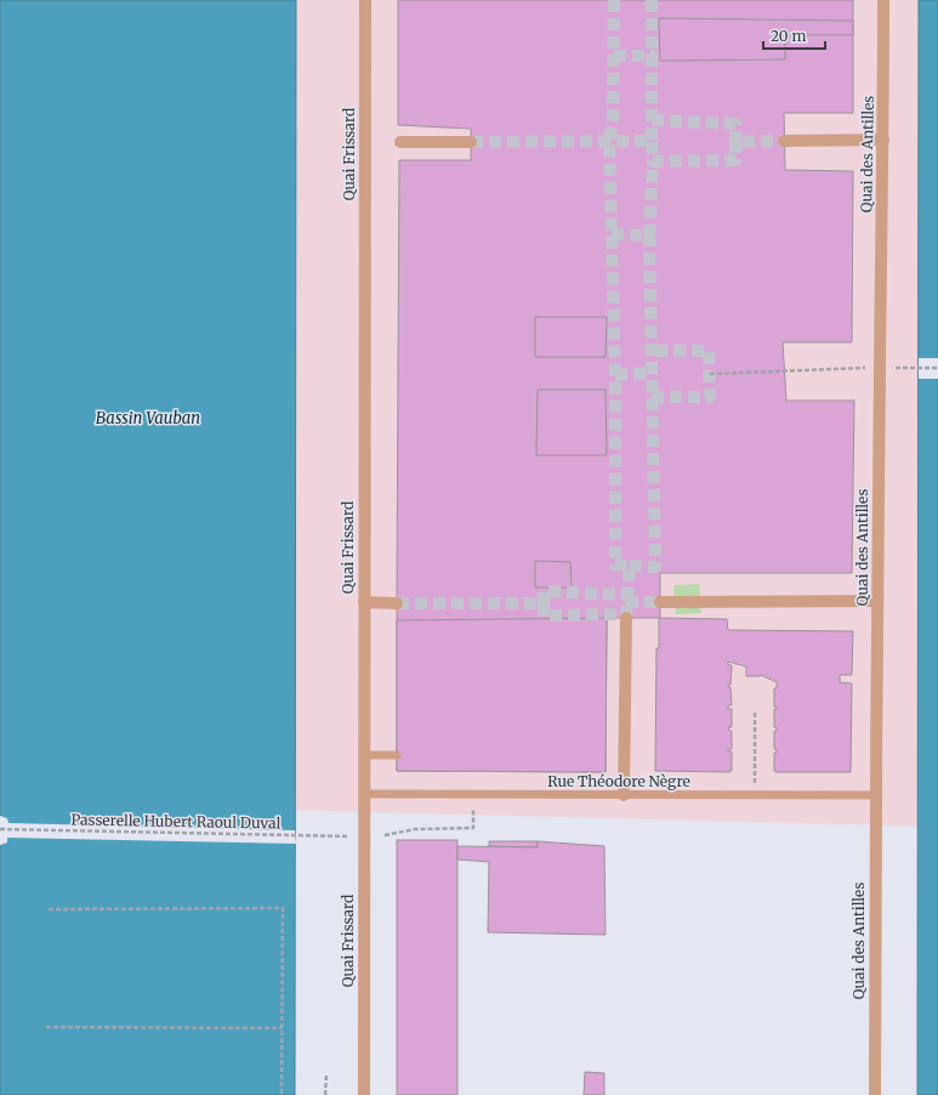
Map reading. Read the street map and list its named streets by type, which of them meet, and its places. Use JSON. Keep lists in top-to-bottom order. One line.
{"streets":{"street":["Quai Frissard","Quai des Antilles"],"lane":["Rue Théodore Nègre"],"path":["Passerelle Hubert Raoul Duval"]},"crossings":[["Quai Frissard","Rue Théodore Nègre"],["Quai des Antilles","Rue Théodore Nègre"]],"water":["Bassin Vauban"],"scale_bar":"20 m"}
